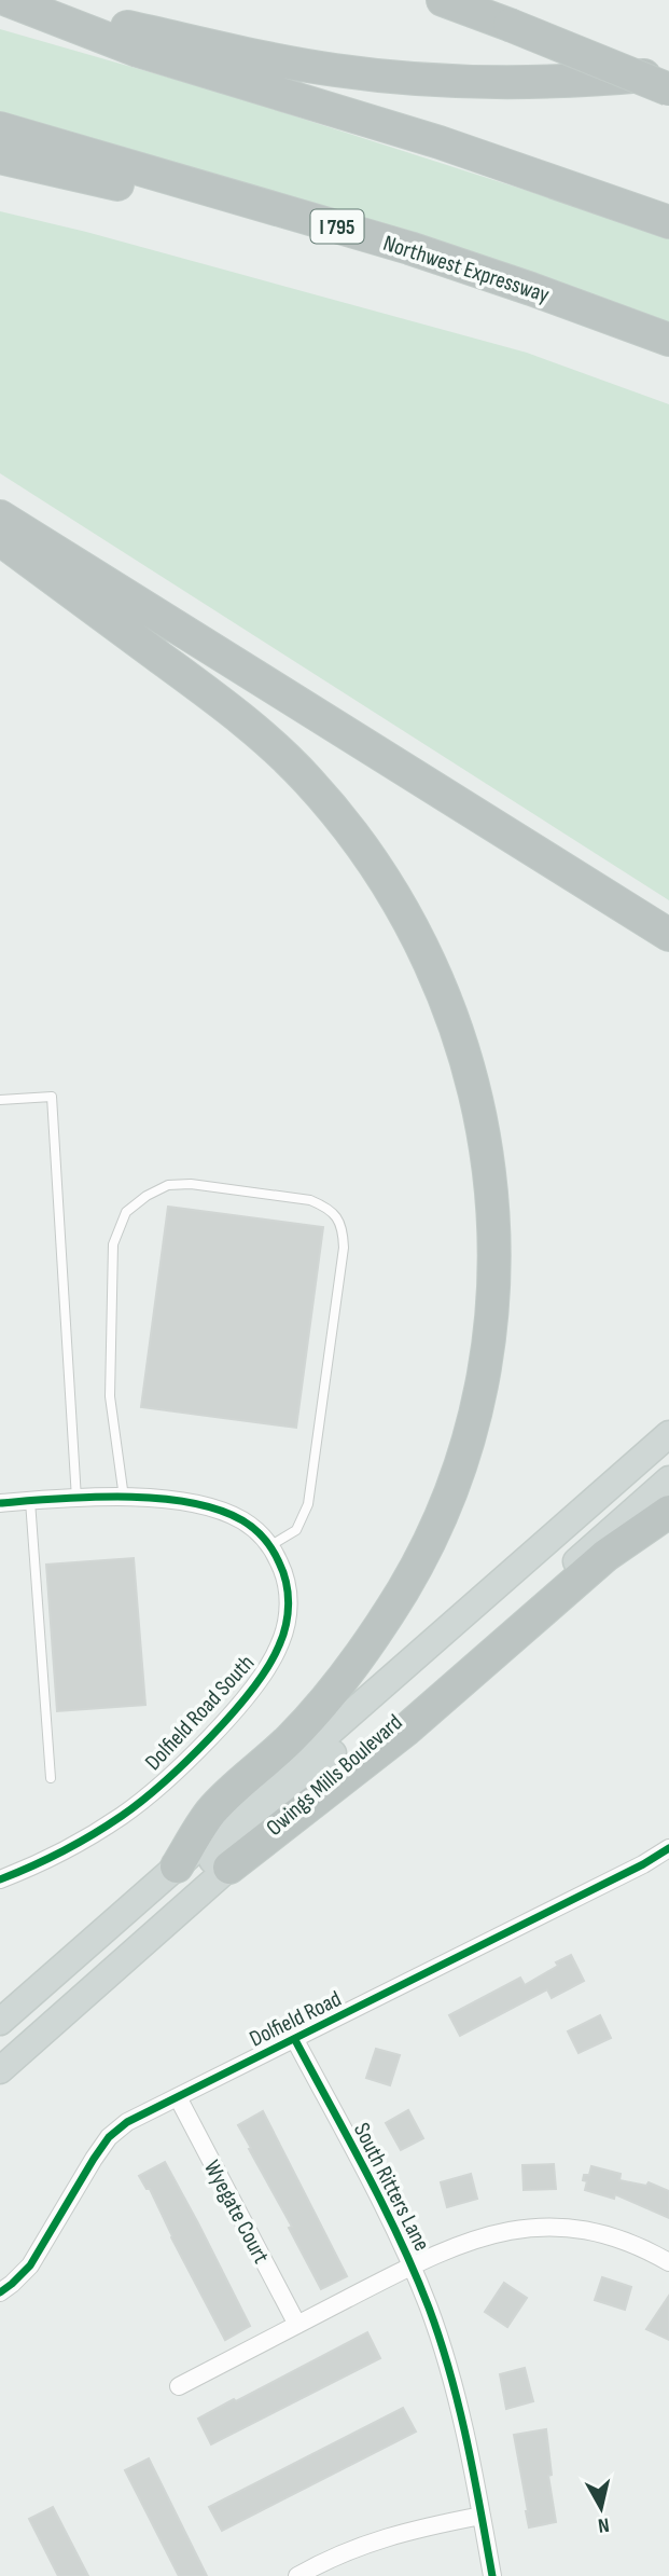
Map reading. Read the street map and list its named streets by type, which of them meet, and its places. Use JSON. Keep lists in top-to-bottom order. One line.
{"streets":{"highway":["I 795","Northwest Expressway"],"main road":["Owings Mills Boulevard"],"street":["Dolfield Road South","Dolfield Road","South Ritters Lane","Wyegate Court"]},"crossings":[["Dolfield Road","South Ritters Lane"],["Dolfield Road","Wyegate Court"]],"north":"bottom"}
